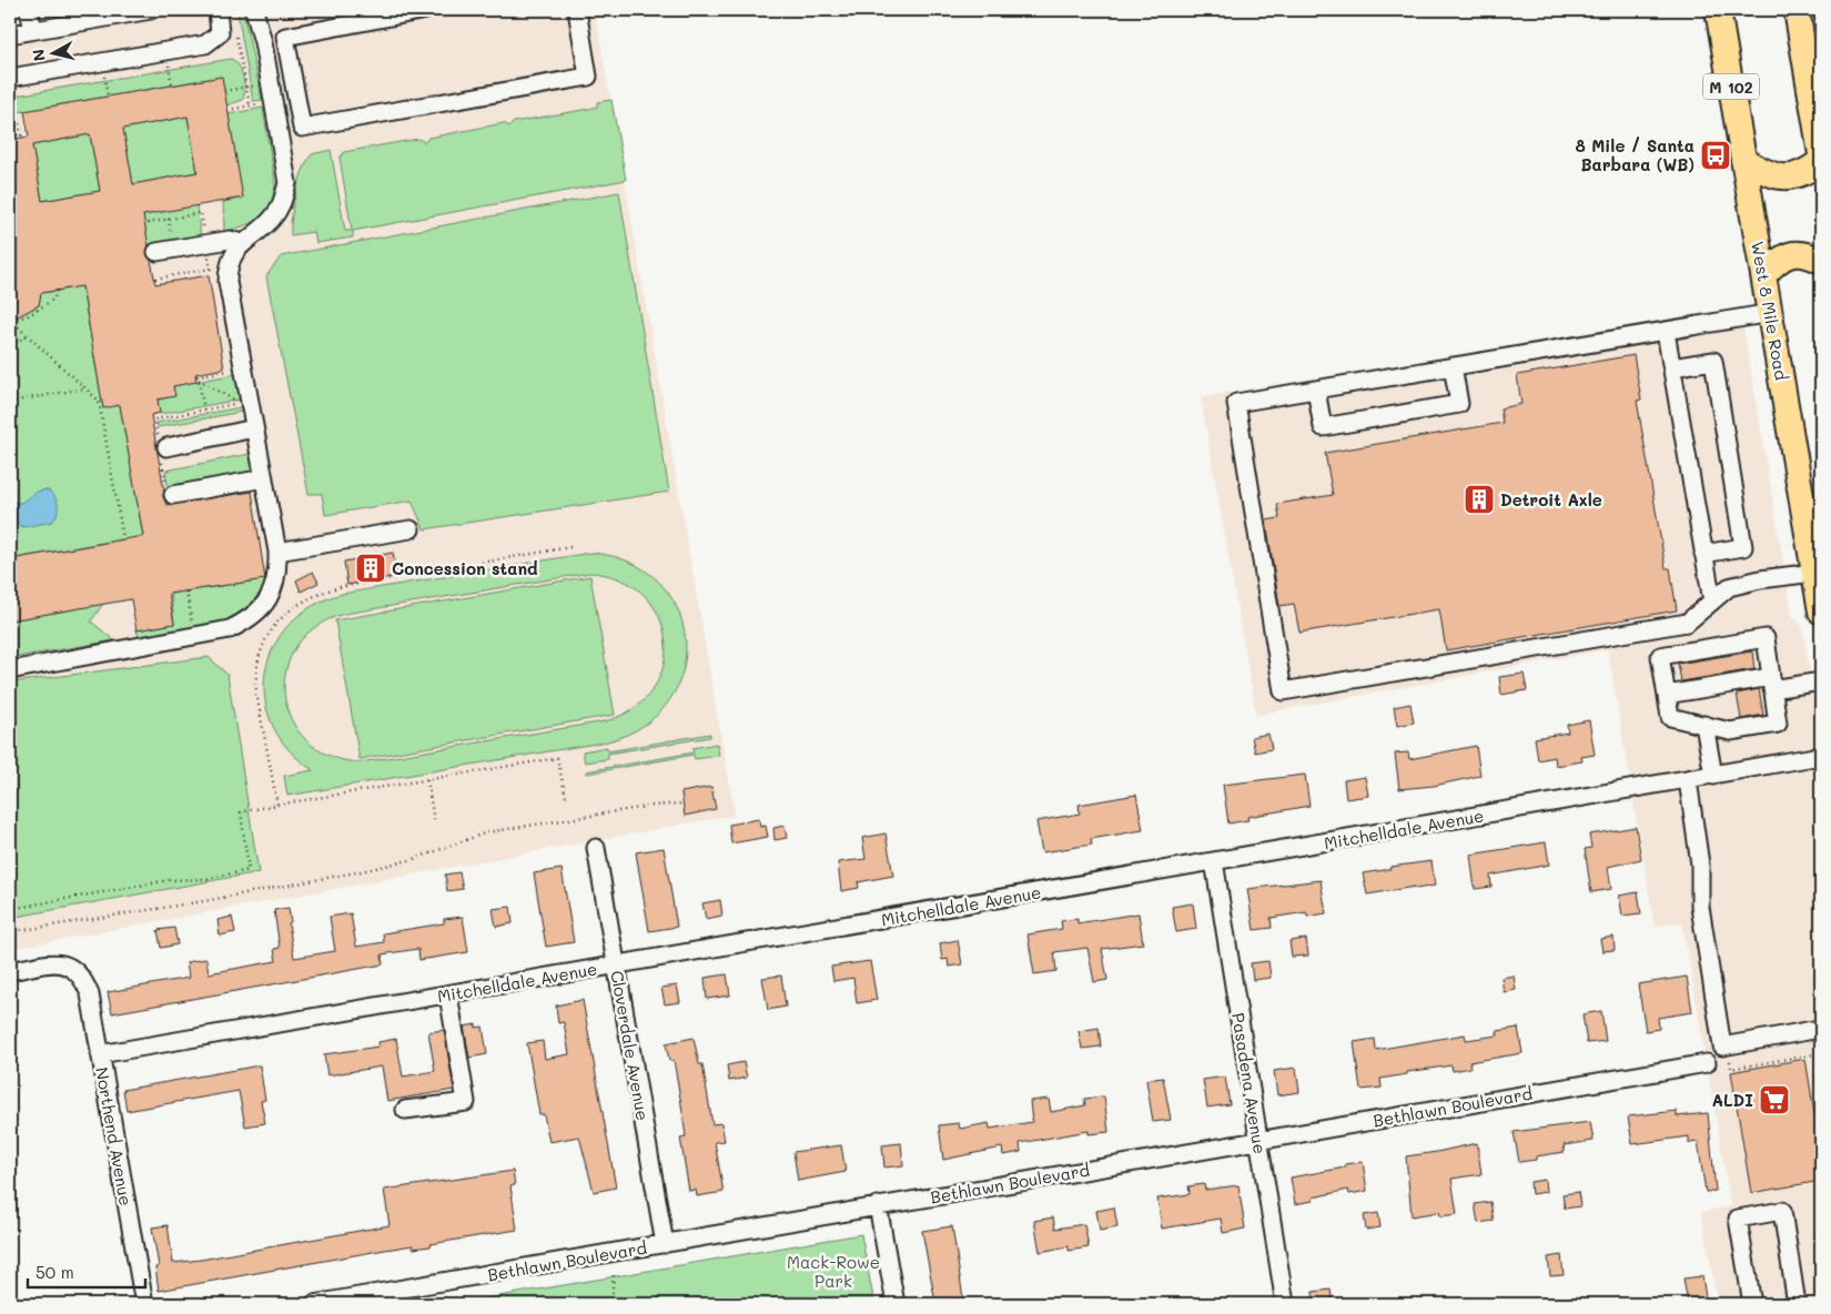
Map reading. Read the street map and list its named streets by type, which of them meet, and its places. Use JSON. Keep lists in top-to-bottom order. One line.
{"streets":{"highway":["M 102","West 8 Mile Road"],"street":["Mitchelldale Avenue","Cloverdale Avenue","Pasadena Avenue","Bethlawn Boulevard","Northend Avenue"]},"crossings":[["Mitchelldale Avenue","Cloverdale Avenue"],["Mitchelldale Avenue","Pasadena Avenue"],["Mitchelldale Avenue","Northend Avenue"],["Cloverdale Avenue","Bethlawn Boulevard"],["Pasadena Avenue","Bethlawn Boulevard"]],"parks":["Mack-Rowe Park"],"places":{"bus stop":["8 Mile / Santa Barbara (WB)"],"building":["Detroit Axle","Concession stand"],"supermarket":["ALDI"]},"scale_bar":"50 m","north":"left"}
